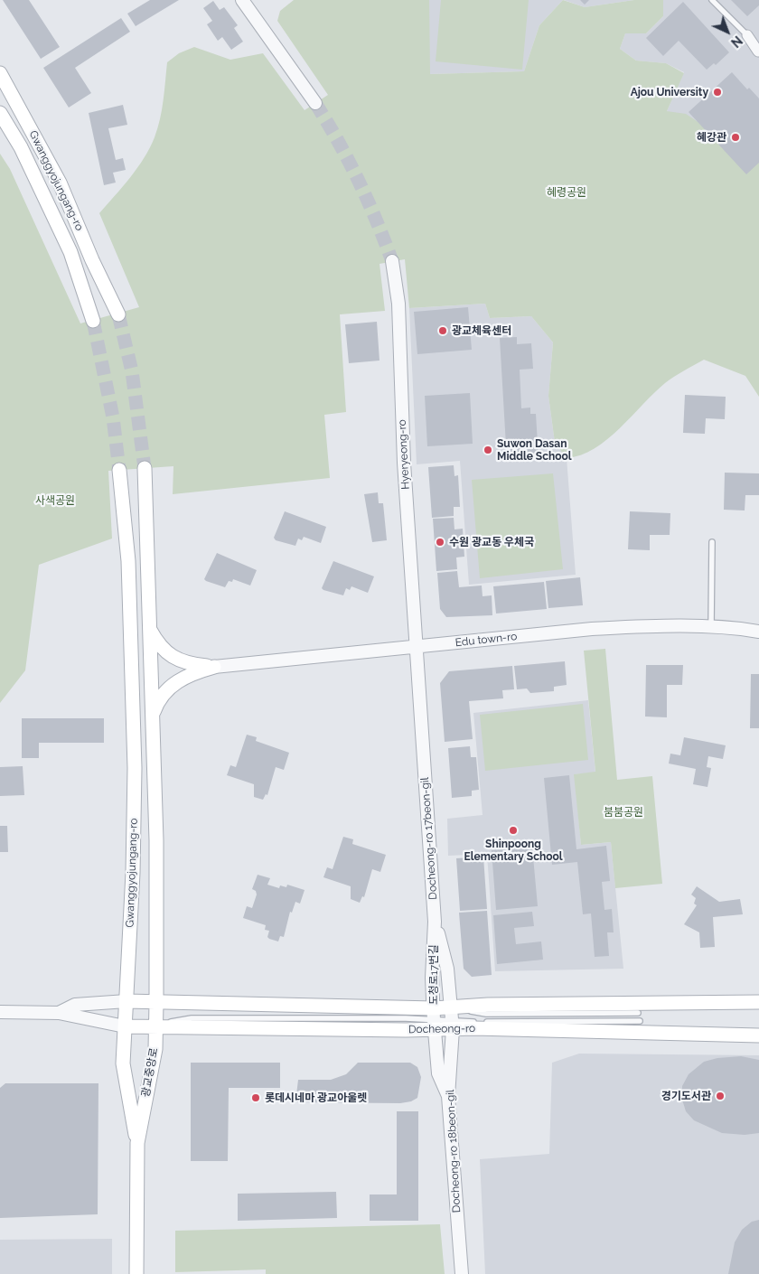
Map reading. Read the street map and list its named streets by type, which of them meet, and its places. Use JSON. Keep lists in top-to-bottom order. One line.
{"streets":{"main road":["Gwanggyojungang-ro","Docheong-ro","광교중앙로"],"street":["Hyeryeong-ro","Edu town-ro","Docheong-ro 17beon-gil","도청로17번길","Docheong-ro 18beon-gil"]},"crossings":[["Gwanggyojungang-ro","Docheong-ro"],["Gwanggyojungang-ro","광교중앙로"],["Hyeryeong-ro","Edu town-ro"],["Hyeryeong-ro","Docheong-ro 17beon-gil"],["Edu town-ro","Docheong-ro 17beon-gil"],["Docheong-ro 17beon-gil","도청로17번길"],["Docheong-ro 17beon-gil","Docheong-ro"],["Docheong-ro 17beon-gil","Docheong-ro 18beon-gil"],["도청로17번길","Docheong-ro"],["도청로17번길","Docheong-ro 18beon-gil"],["Docheong-ro","광교중앙로"],["Docheong-ro","Docheong-ro 18beon-gil"]],"parks":["혜령공원","사색공원","붐붐공원"],"places":["Ajou University","혜강관","광교체육센터","Suwon Dasan Middle School","수원 광교동 우체국","Shinpoong Elementary School","경기도서관","롯데시네마 광교아울렛"],"north":"bottom right"}
